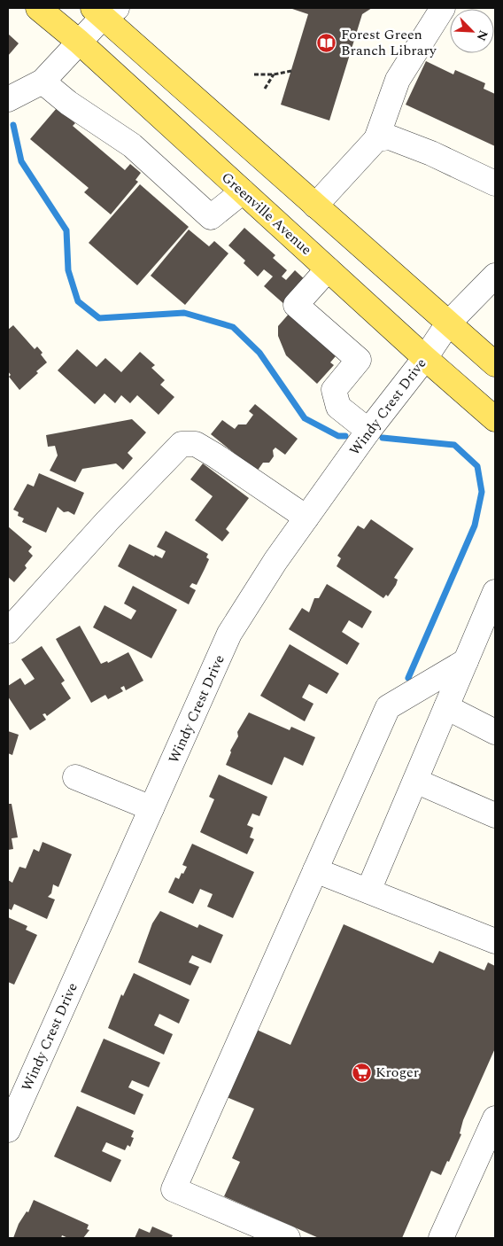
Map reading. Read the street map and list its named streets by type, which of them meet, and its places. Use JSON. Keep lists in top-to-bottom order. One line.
{"streets":{"main road":["Greenville Avenue"],"street":["Windy Crest Drive"]},"crossings":[["Greenville Avenue","Windy Crest Drive"]],"places":{"library":["Forest Green Branch Library"],"supermarket":["Kroger"]},"north":"bottom right"}
